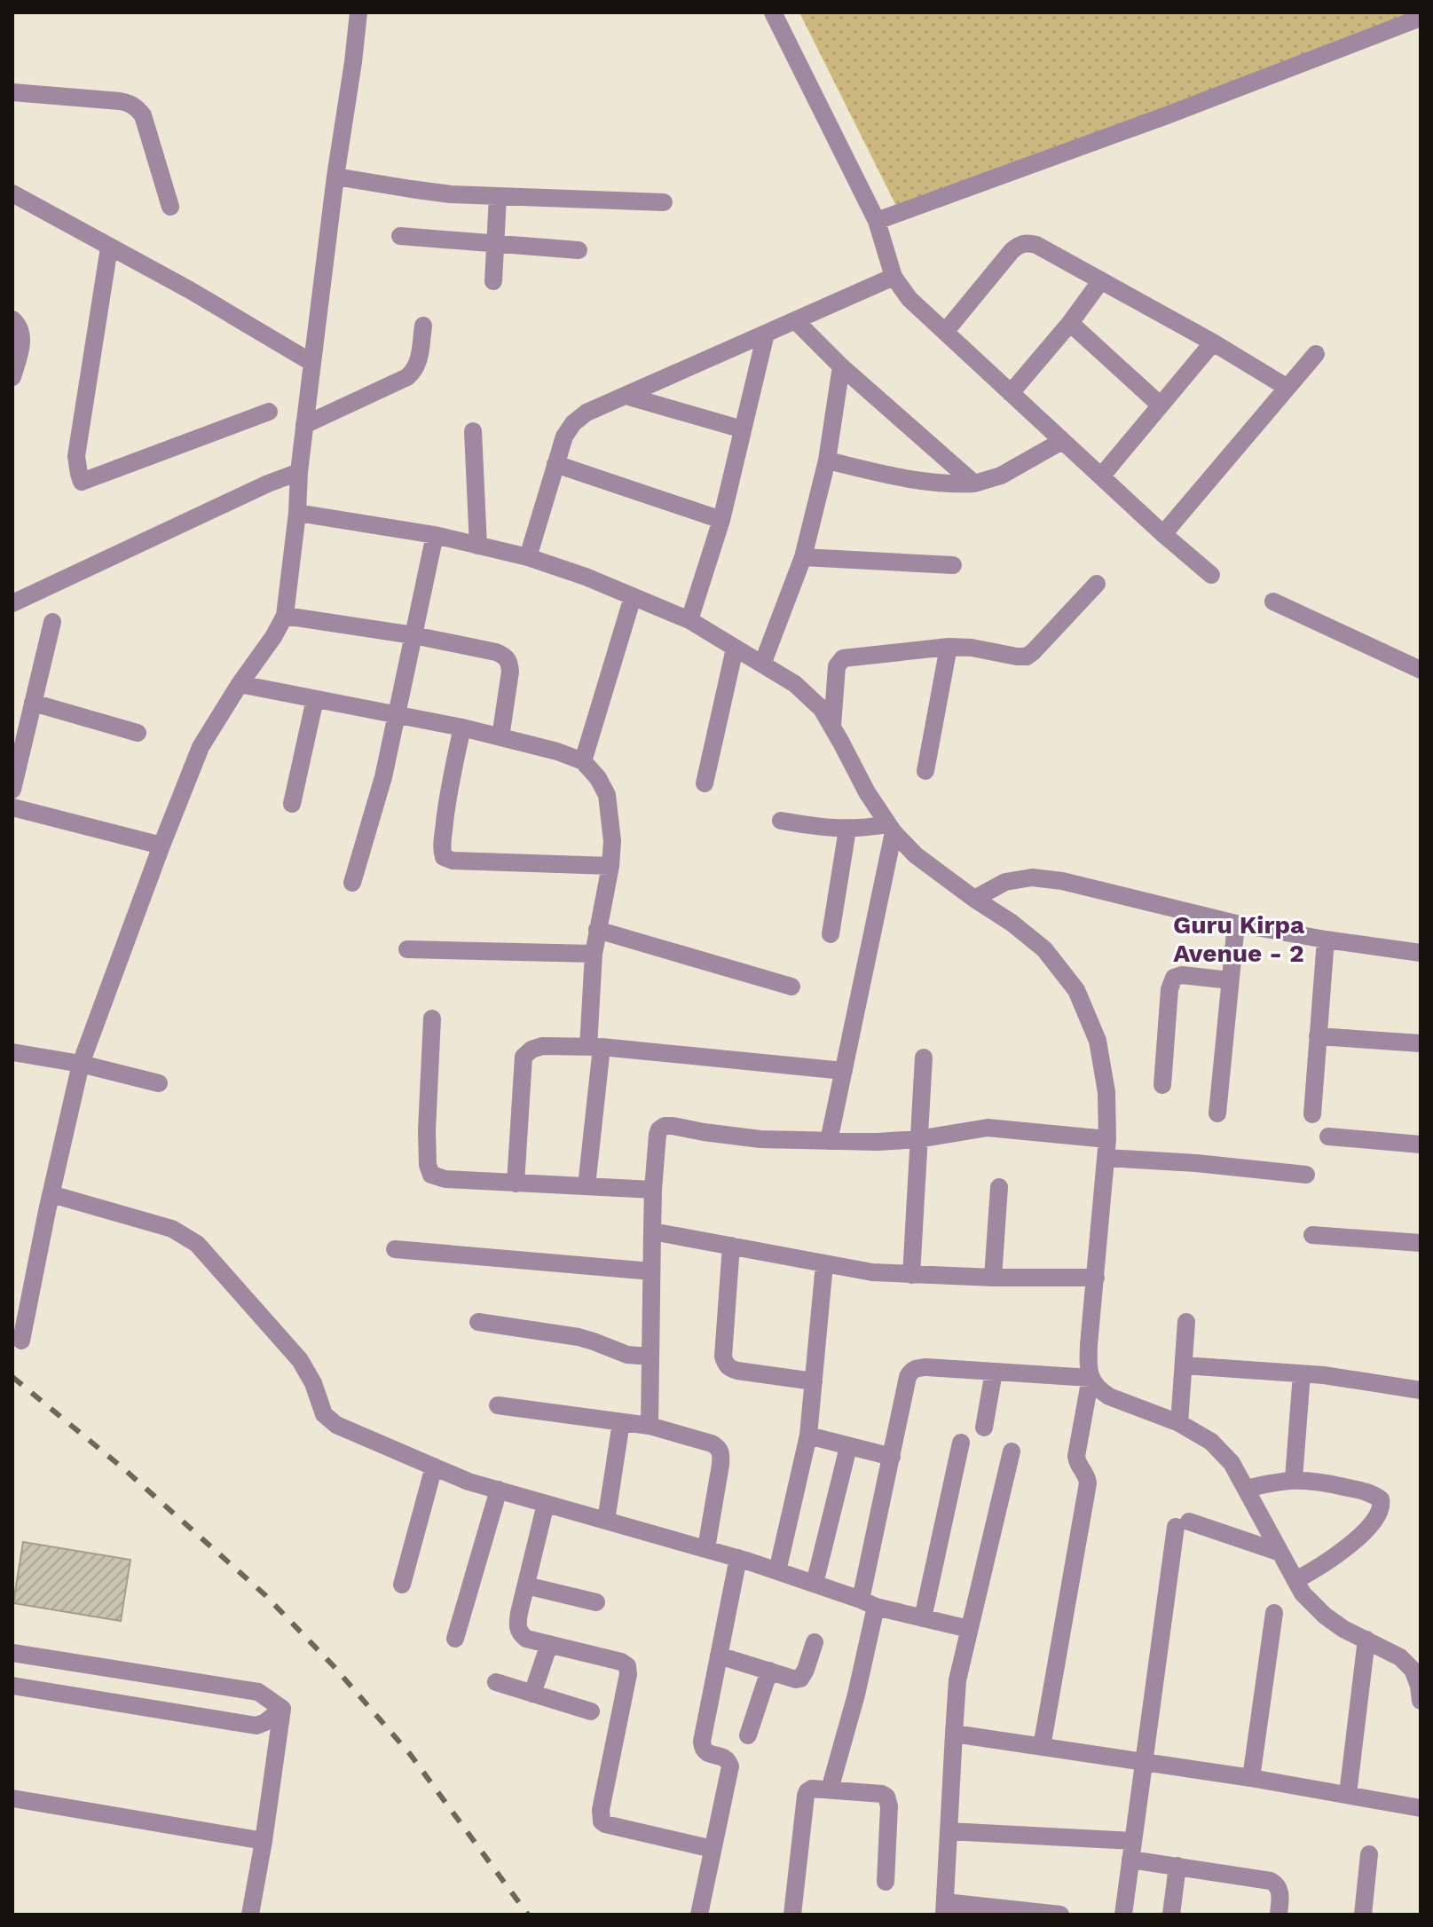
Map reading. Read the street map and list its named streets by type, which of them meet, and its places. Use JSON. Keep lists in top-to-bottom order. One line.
{"districts":["Guru Kirpa Avenue - 2"]}
